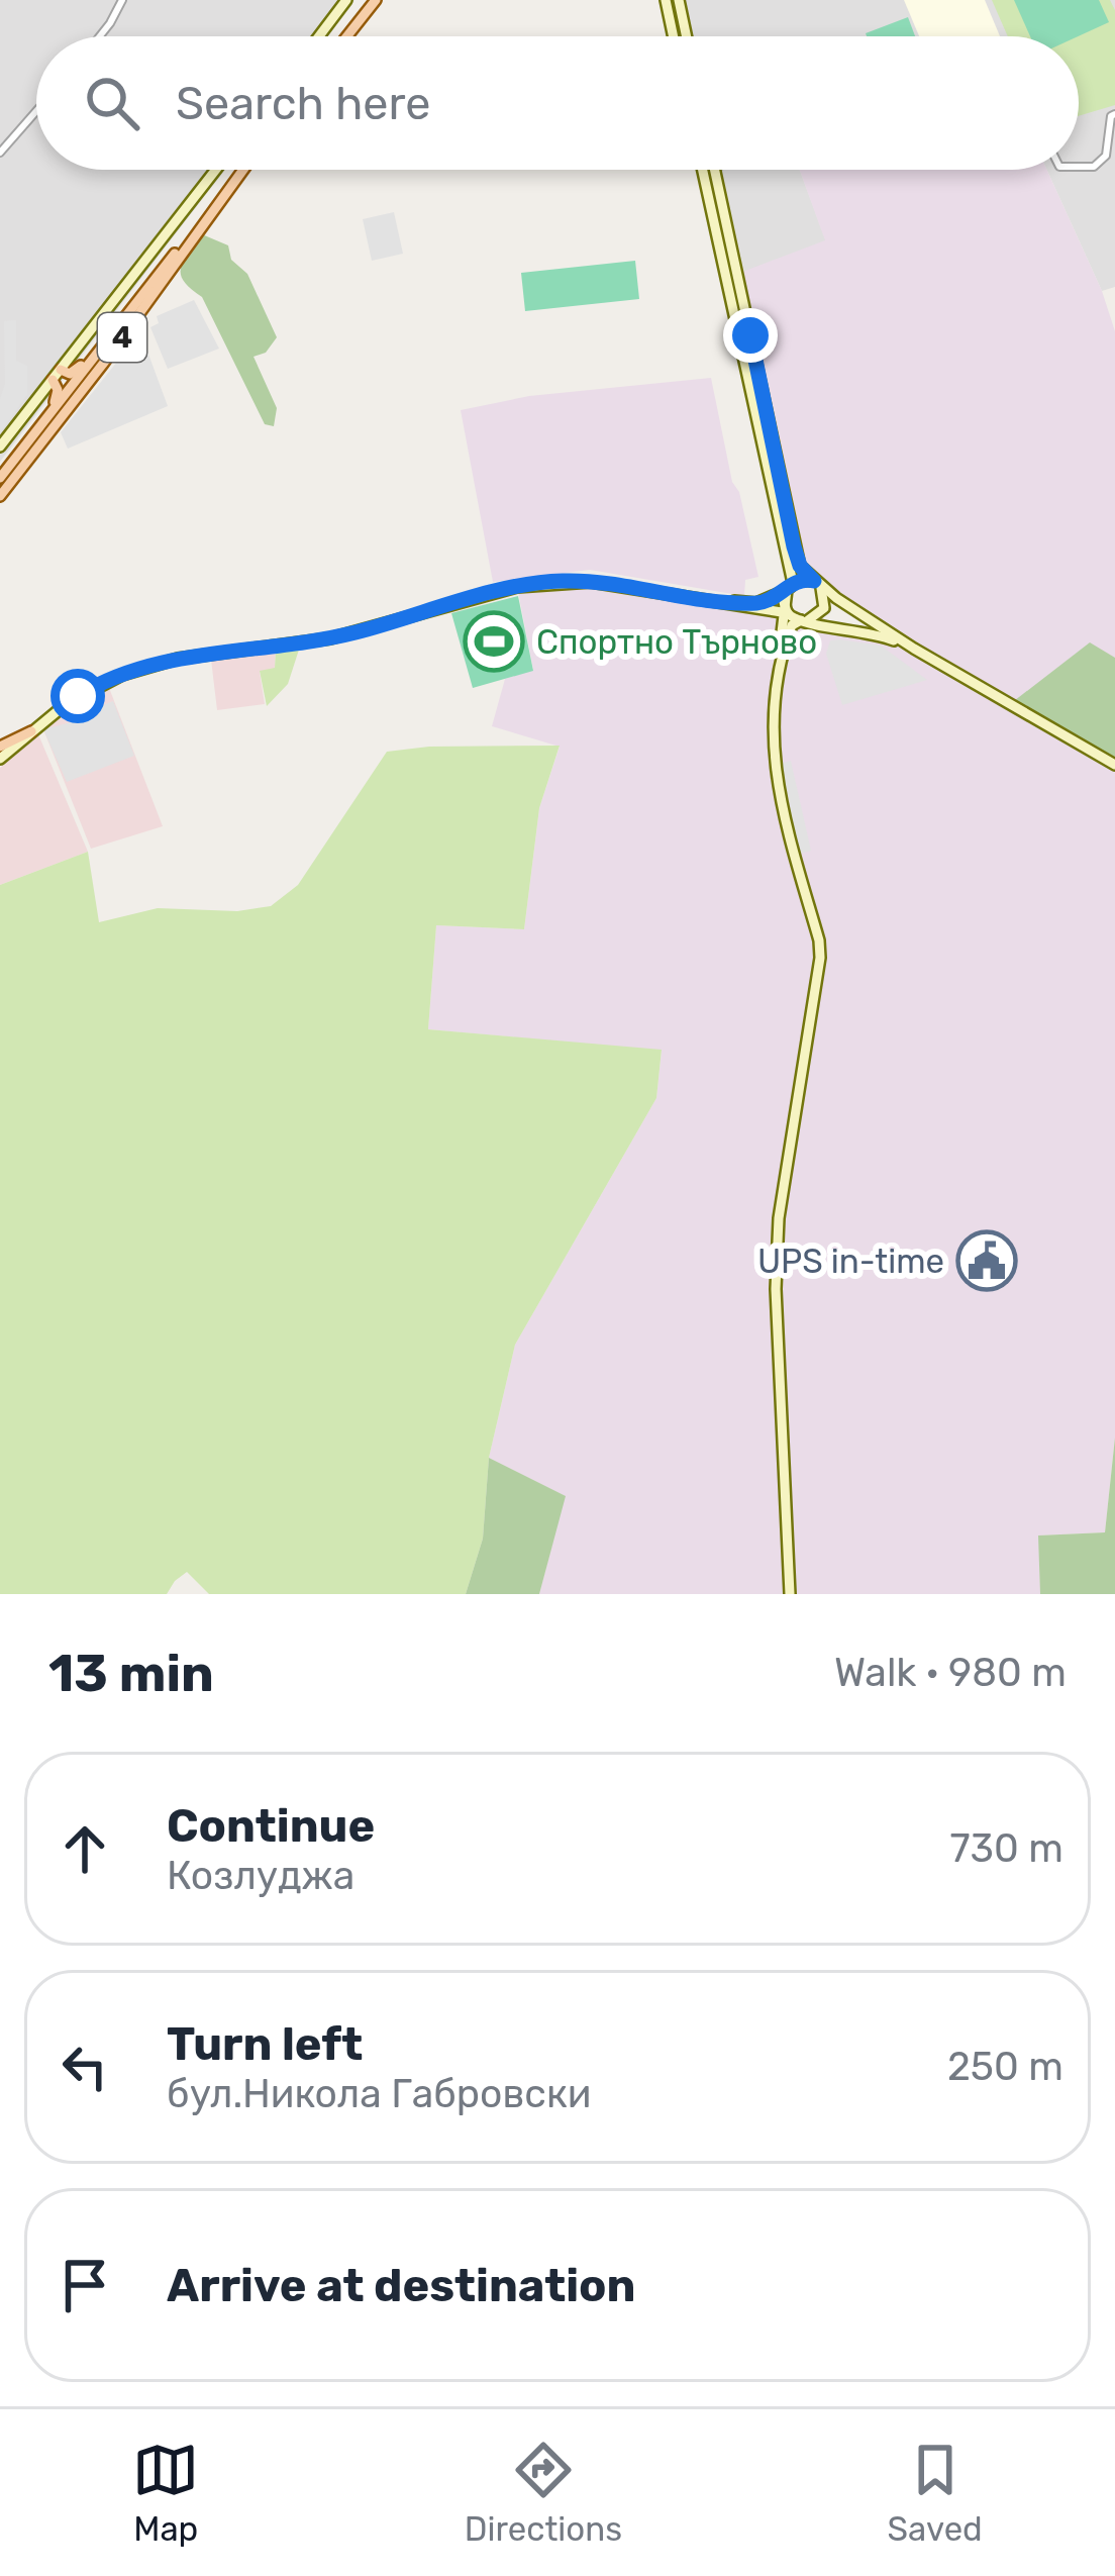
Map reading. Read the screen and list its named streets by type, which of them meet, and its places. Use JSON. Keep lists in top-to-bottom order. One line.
{"streets":{"main road":["4"]},"places":{"sports":["Спортно Търново"],"public building":["UPS in-time"]},"page":{"search":"Search here","heading":["13 min","Walk · 980 m"],"list":[["Continue","Козлуджа","730 m"],["Turn left","бул.Никола Габровски","250 m"],"Arrive at destination"],"nav":["Map","Directions","Saved"]}}
